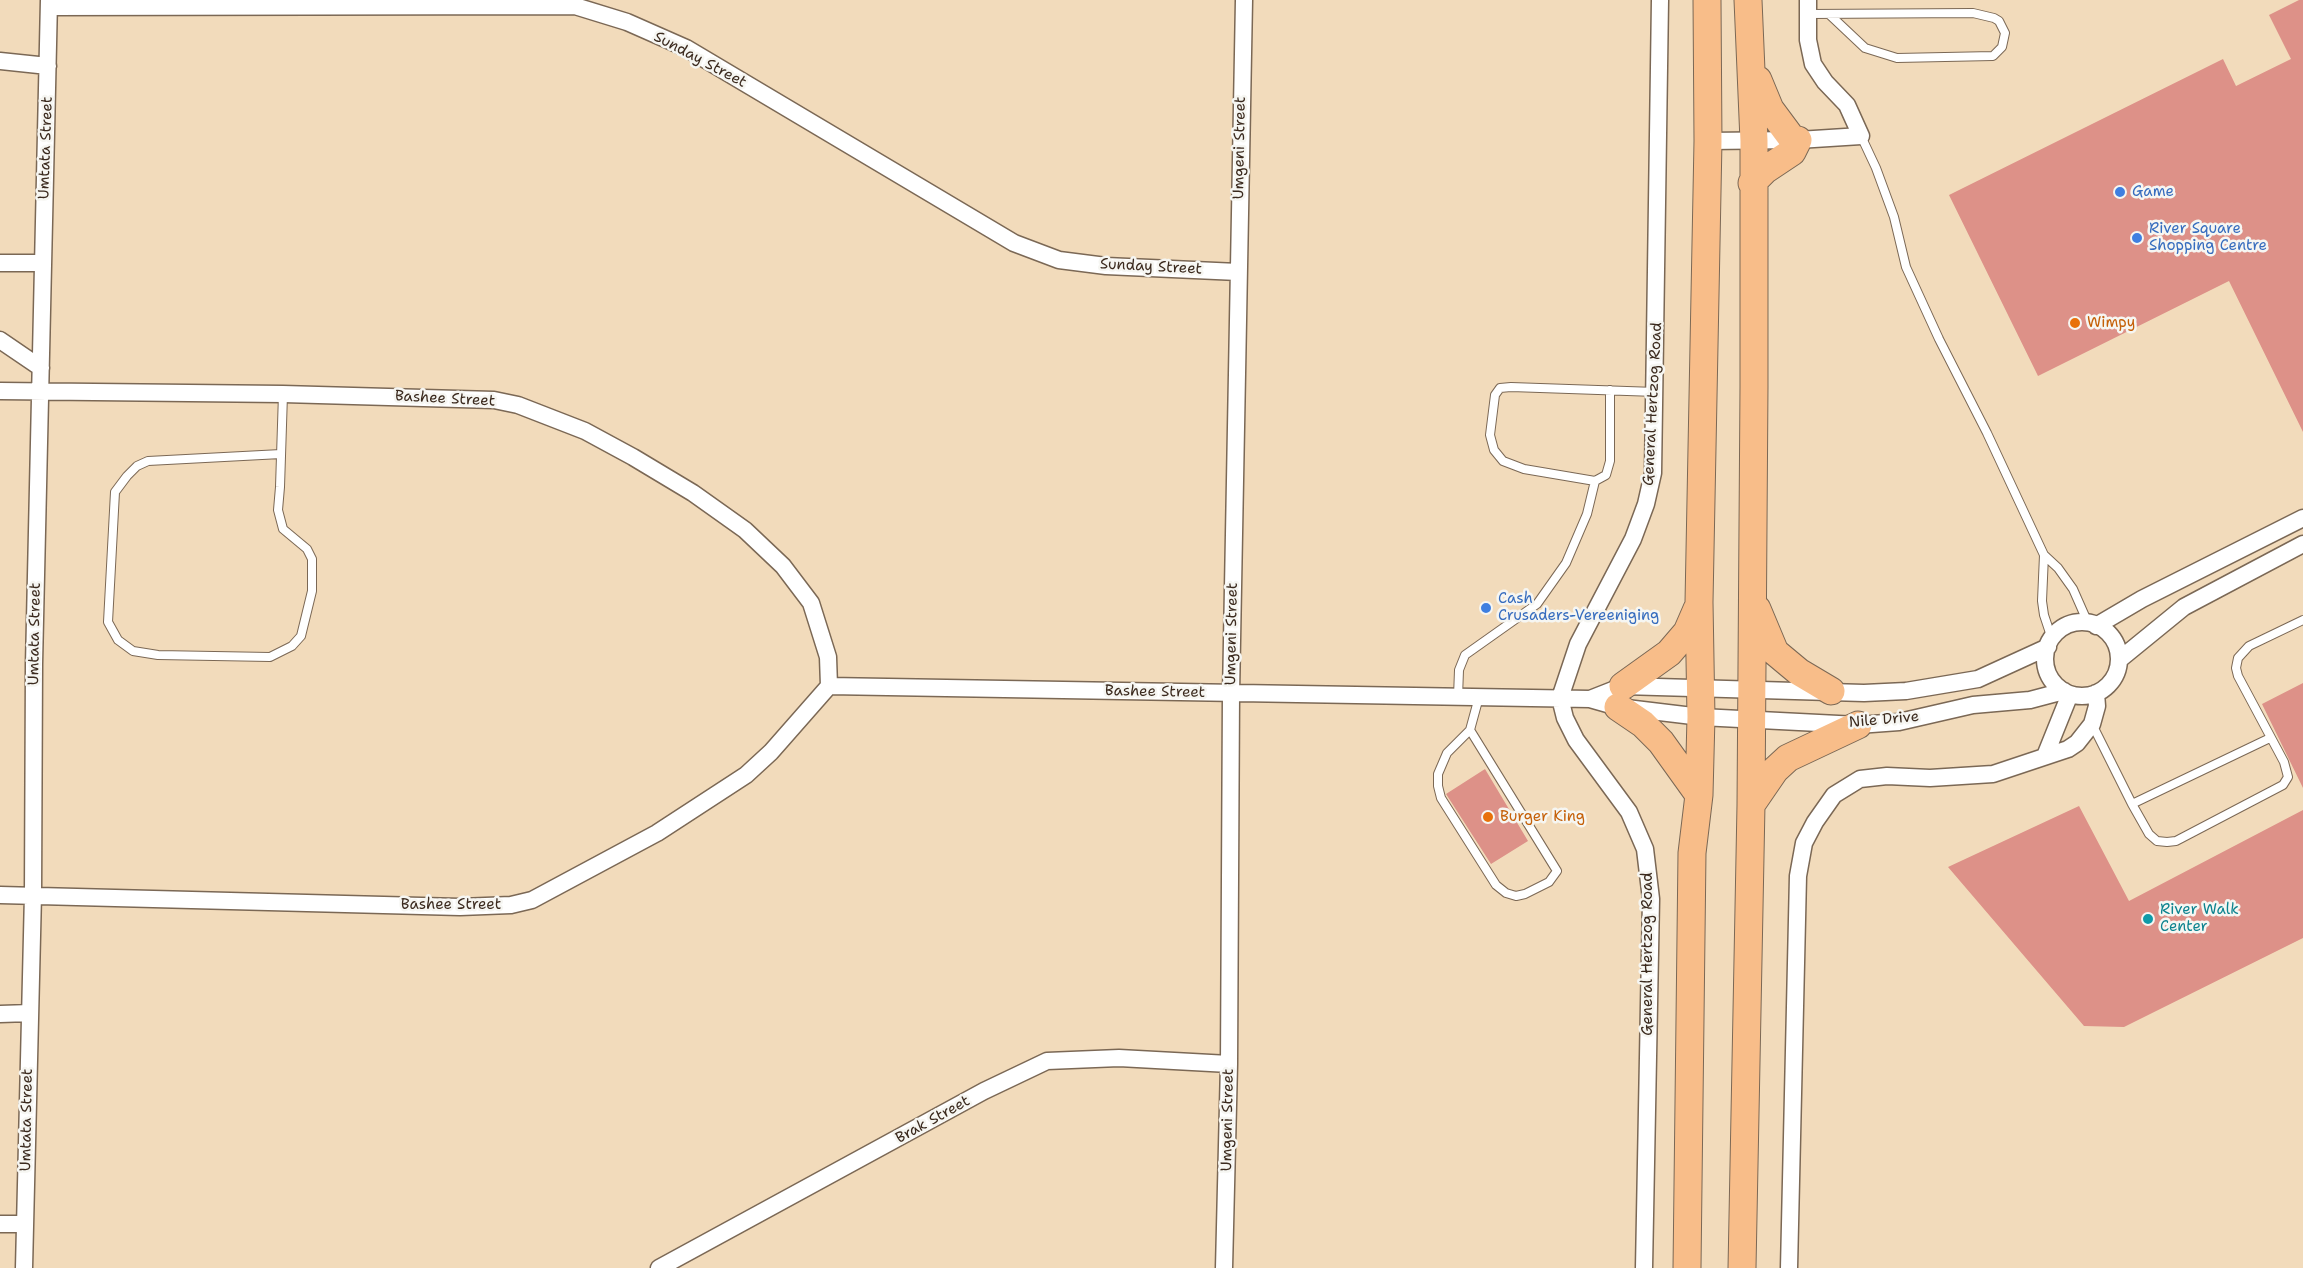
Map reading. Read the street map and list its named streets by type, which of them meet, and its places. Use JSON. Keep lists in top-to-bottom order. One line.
{"streets":{"street":["Sunday Street","Umtata Street","Umgeni Street","Bashee Street","General Hertzog Road","Nile Drive","Brak Street"]},"crossings":[["Sunday Street","Umtata Street"],["Sunday Street","Umgeni Street"],["Umtata Street","Bashee Street"],["Umgeni Street","Bashee Street"],["Umgeni Street","Brak Street"],["Bashee Street","General Hertzog Road"],["Bashee Street","Nile Drive"]],"places":["Game","River Square Shopping Centre","Wimpy","Cash Crusaders-Vereeniging","Burger King","River Walk Center"]}
